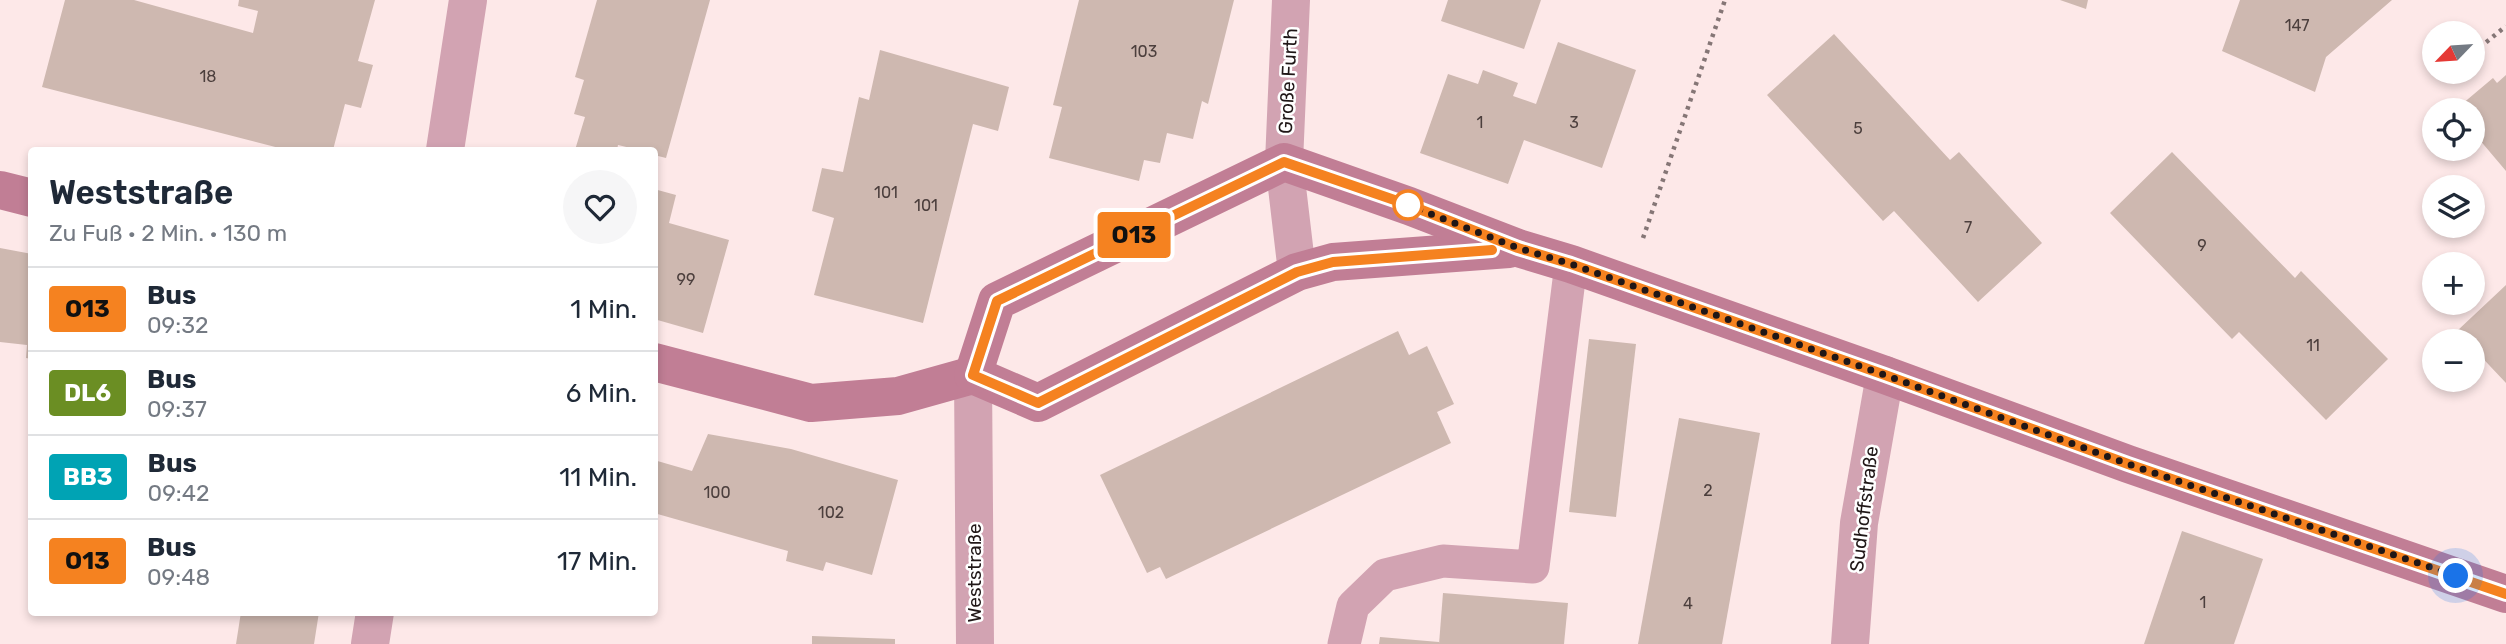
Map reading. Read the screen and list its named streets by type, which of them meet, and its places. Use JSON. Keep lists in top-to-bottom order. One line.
{"streets":{"street":["Große Furth","Sudhoffstraße","Weststraße"]},"lines":["bus line O13"],"house_numbers":["147","103","18","1","3","5","101","101","7","9","99","11","2","100","102","1","4"],"north":"bottom left","page":{"on_map":"O13","map_buttons":["+","−"],"heading":["Weststraße","Zu Fuß · 2 Min. · 130 m"],"list":[{"mark":"O13","name":"Bus","note":"09:32","value":"1 Min."},{"mark":"DL6","name":"Bus","note":"09:37","value":"6 Min."},{"mark":"BB3","name":"Bus","note":"09:42","value":"11 Min."},{"mark":"O13","name":"Bus","note":"09:48","value":"17 Min."}]}}
